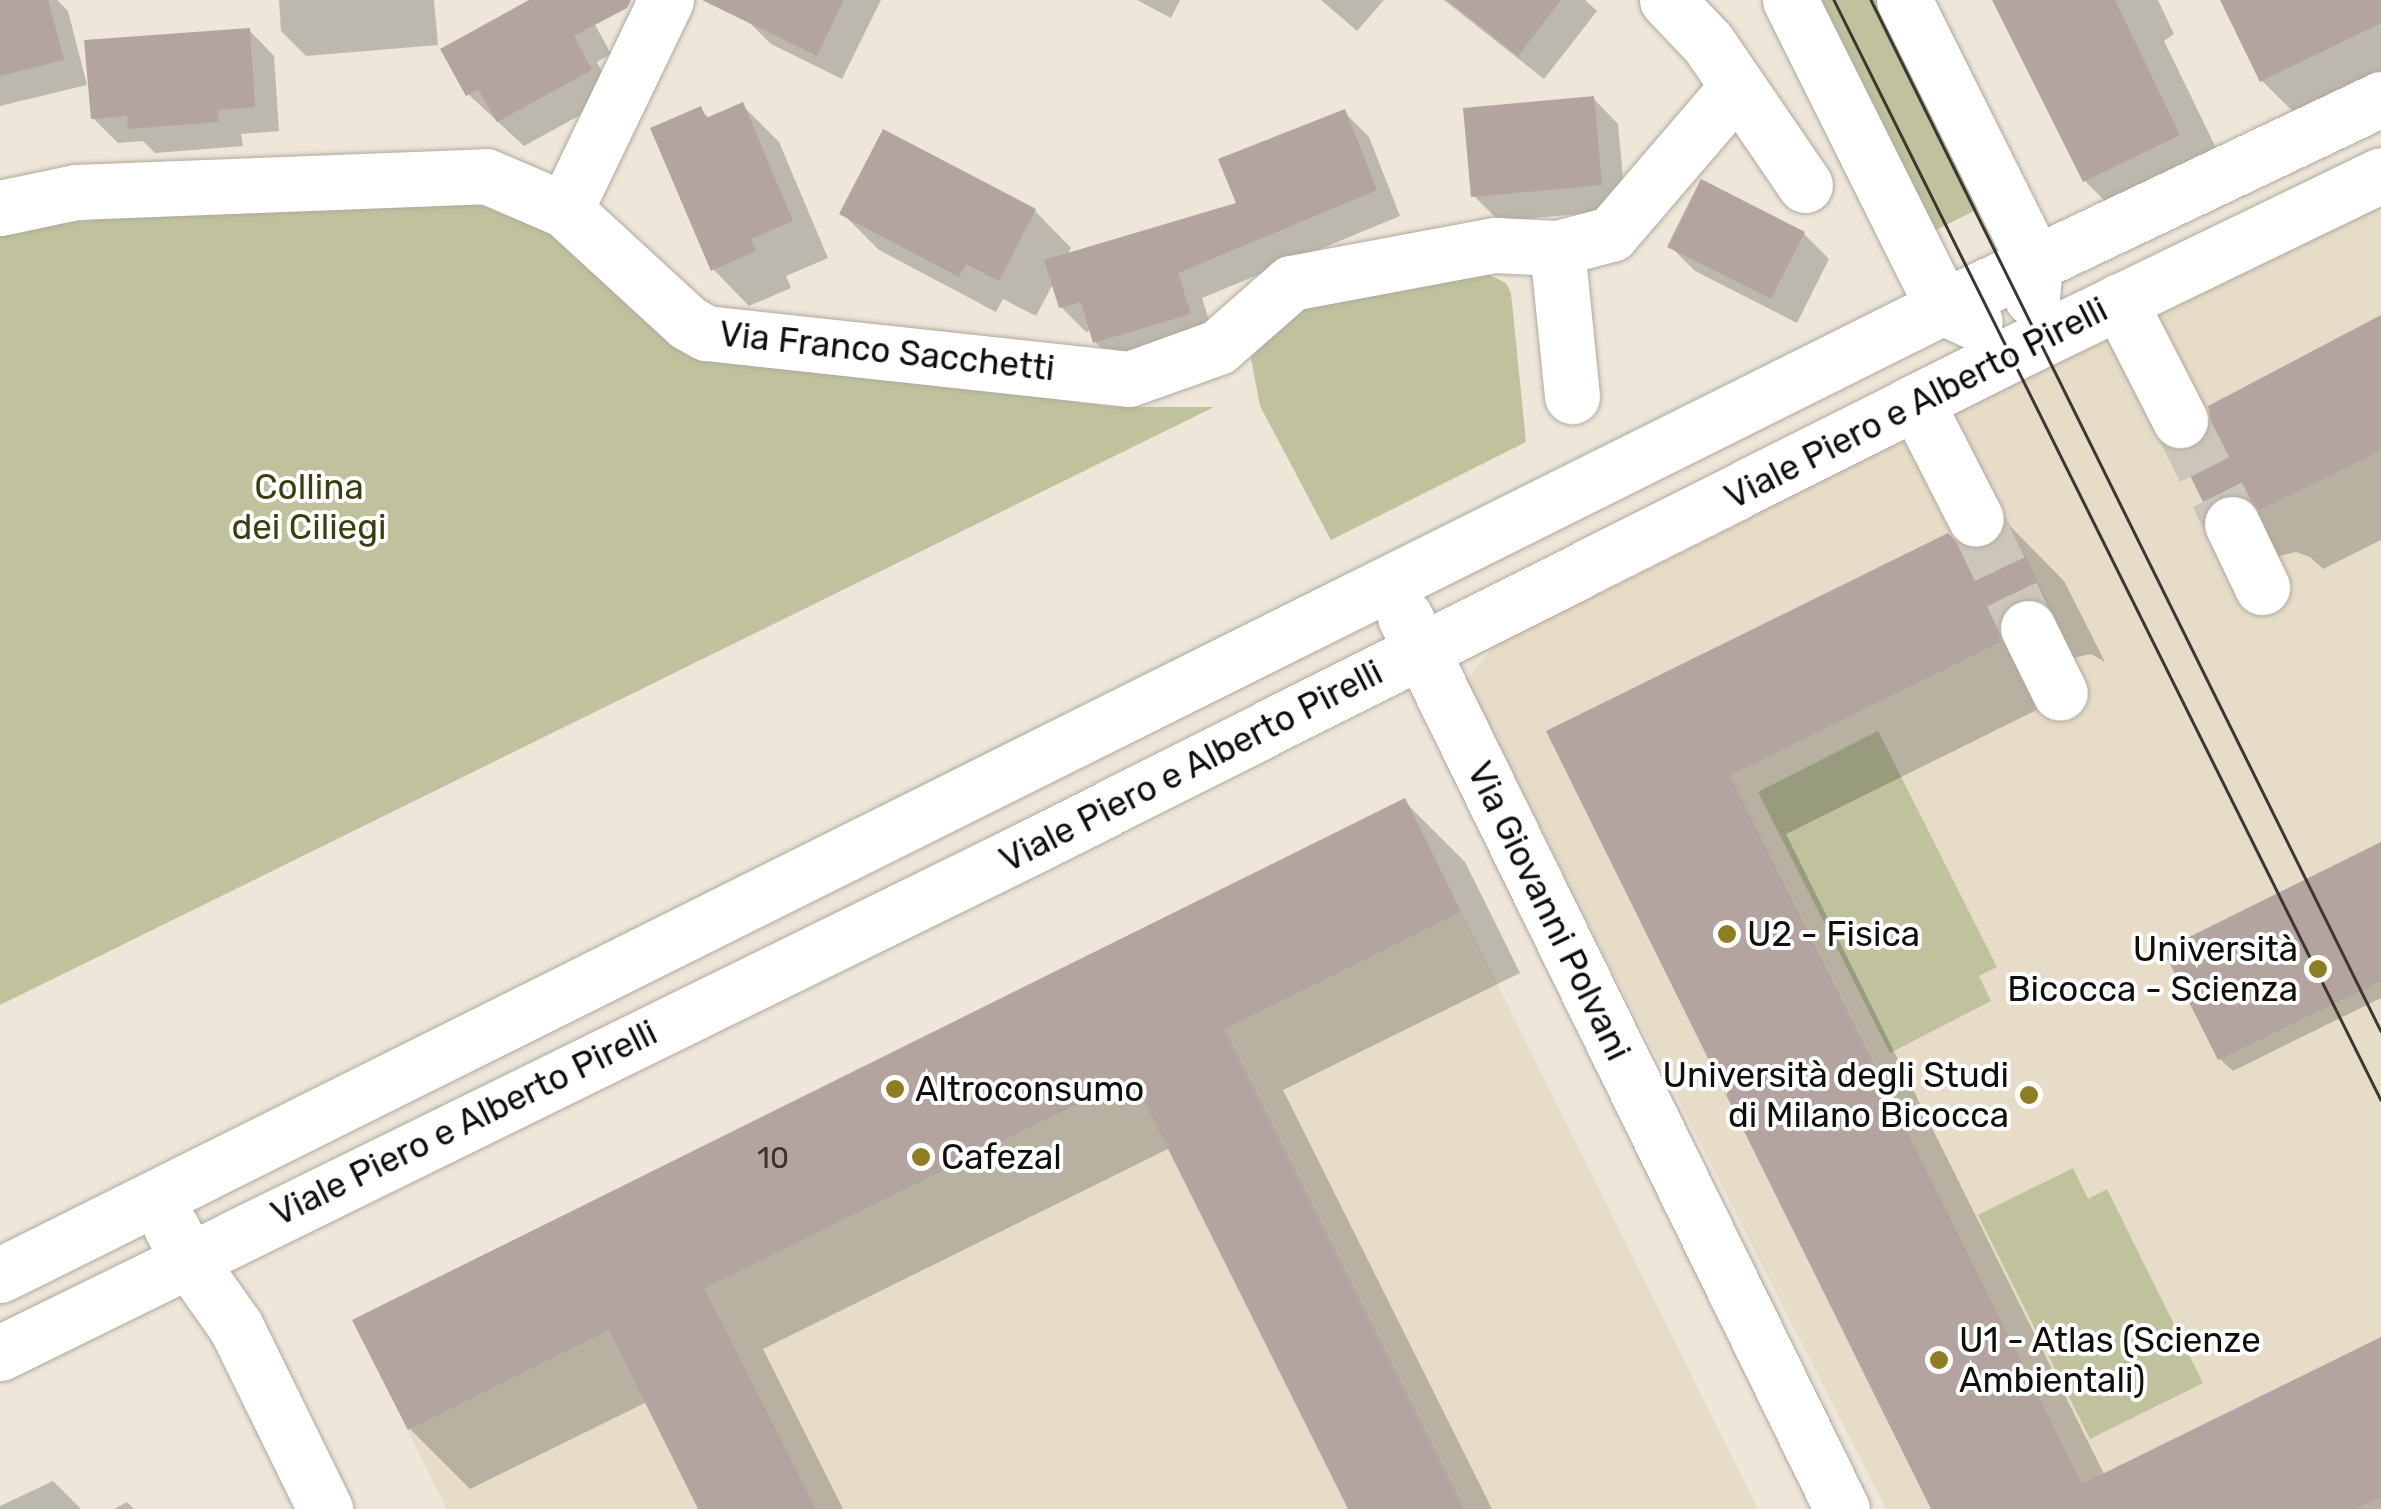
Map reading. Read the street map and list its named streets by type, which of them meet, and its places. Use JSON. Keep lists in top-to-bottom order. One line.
{"streets":{"street":["Via Franco Sacchetti","Viale Piero e Alberto Pirelli","Via Giovanni Polvani"]},"crossings":[["Viale Piero e Alberto Pirelli","Via Giovanni Polvani"]],"parks":["Collina dei Ciliegi"],"places":["U2 - Fisica","Università Bicocca - Scienza","Altroconsumo","Università degli Studi di Milano Bicocca","Cafezal","U1 - Atlas (Scienze Ambientali)"],"house_numbers":["10"]}
